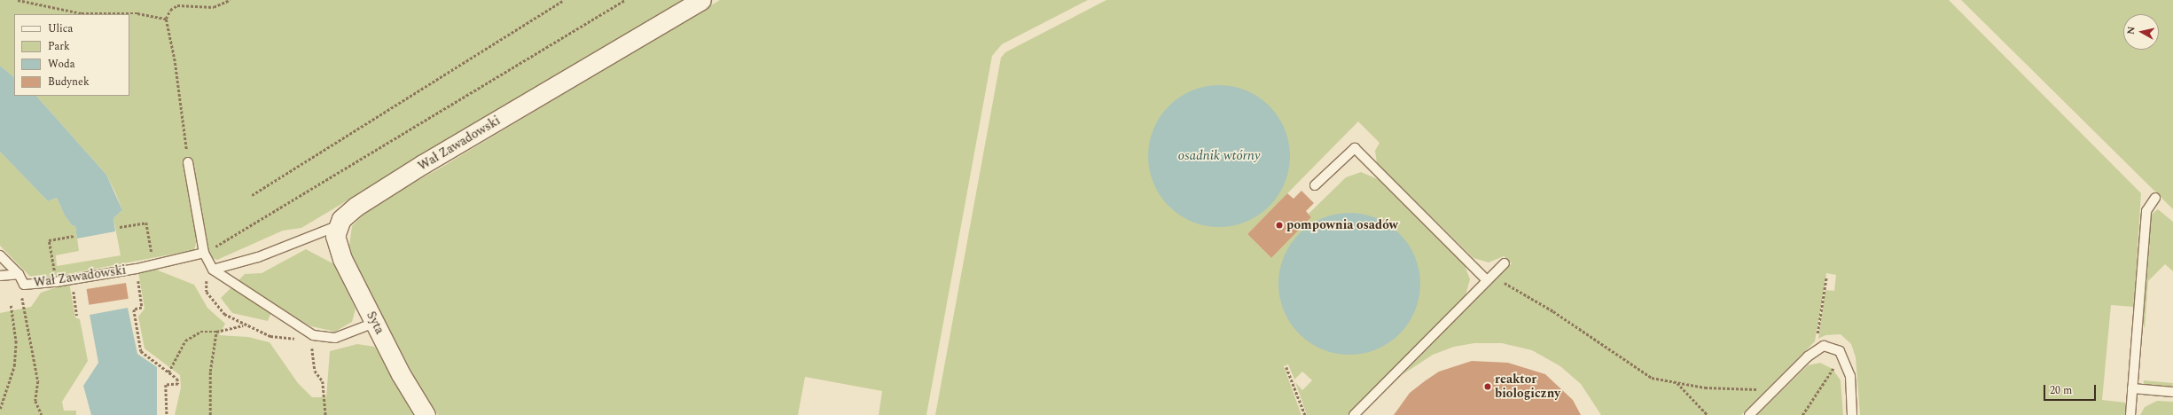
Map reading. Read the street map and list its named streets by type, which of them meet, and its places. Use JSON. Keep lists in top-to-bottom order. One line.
{"streets":{"street":["Wał Zawadowski","Syta"]},"crossings":[["Wał Zawadowski","Syta"]],"water":["osadnik wtórny"],"places":["pompownia osadów","reaktor biologiczny"],"legend":["Ulica","Park","Woda","Budynek"],"scale_bar":"20 m","north":"left"}
